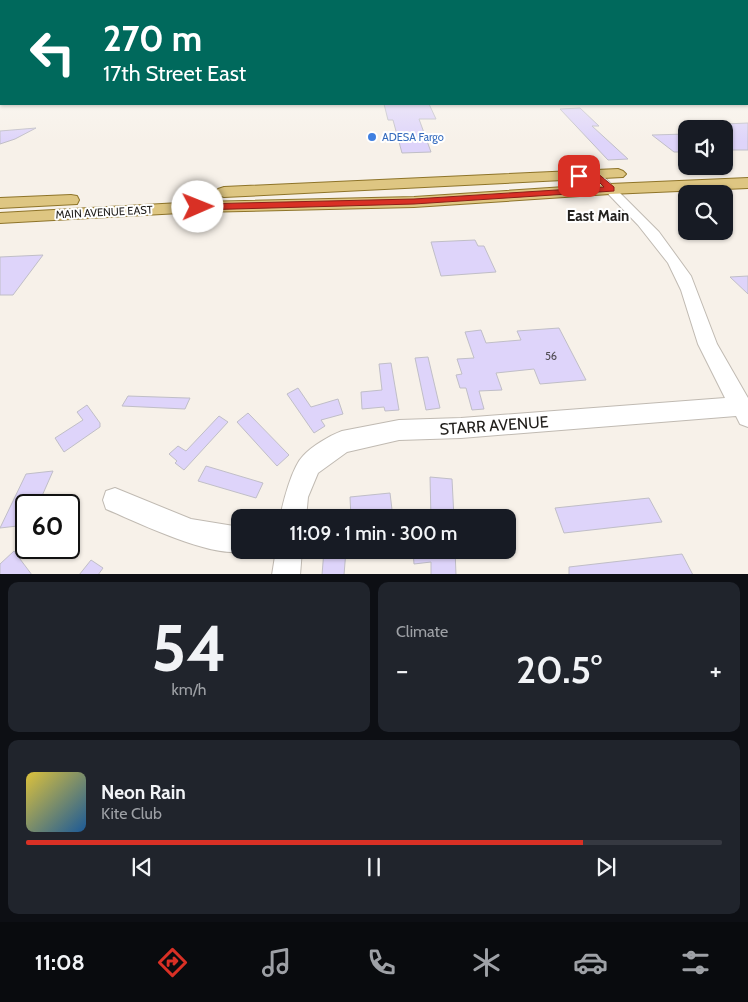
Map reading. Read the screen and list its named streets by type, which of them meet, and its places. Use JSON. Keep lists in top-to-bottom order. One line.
{"streets":{"main road":["MAIN AVENUE EAST"],"street":["STARR AVENUE"]},"districts":["East Main"],"places":["ADESA Fargo"],"house_numbers":["56"],"page":{"turn":["270 m","17th Street East"],"limit":"60","trip":"11:09 · 1 min · 300 m","tile":[["54","km/h"],"Climate"],"heat":["−","20.5°","+"],"song":["Neon Rain","Kite Club"],"tabs":"11:08"}}
